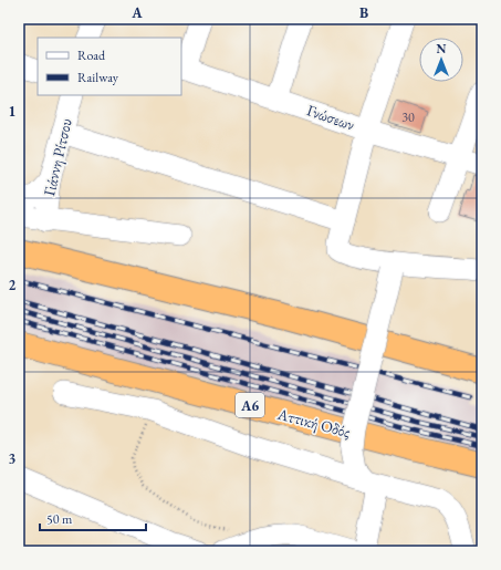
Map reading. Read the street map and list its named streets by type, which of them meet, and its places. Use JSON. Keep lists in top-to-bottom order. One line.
{"streets":{"highway":["Α6","Αττική Οδός"],"street":["Γνώσεων","Γιάννη Ρίτσου"]},"house_numbers":["30"],"legend":["Road","Railway"],"scale_bar":"50 m","north":"top","grid":{"columns":["A","B"],"rows":["1","2","3"]}}
